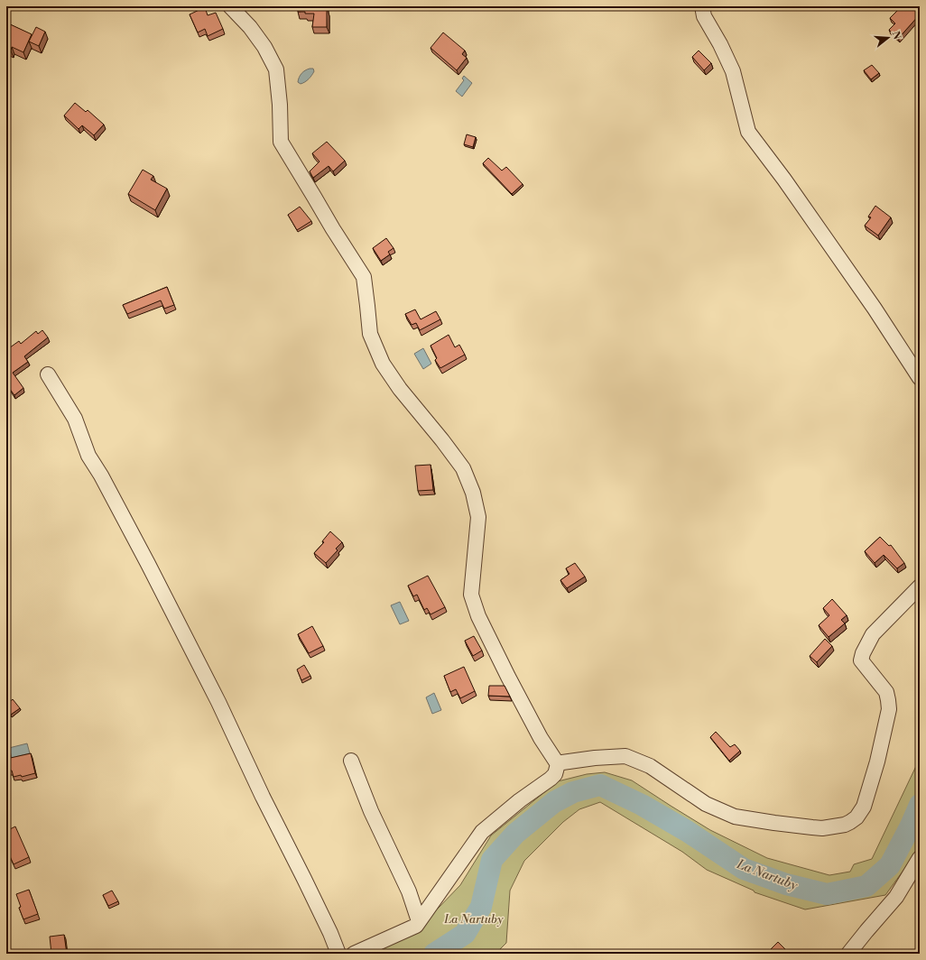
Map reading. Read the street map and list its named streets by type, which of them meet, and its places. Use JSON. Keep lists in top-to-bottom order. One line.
{"water":["La Nartuby"],"parks":["La Nartuby"],"north":"right"}
